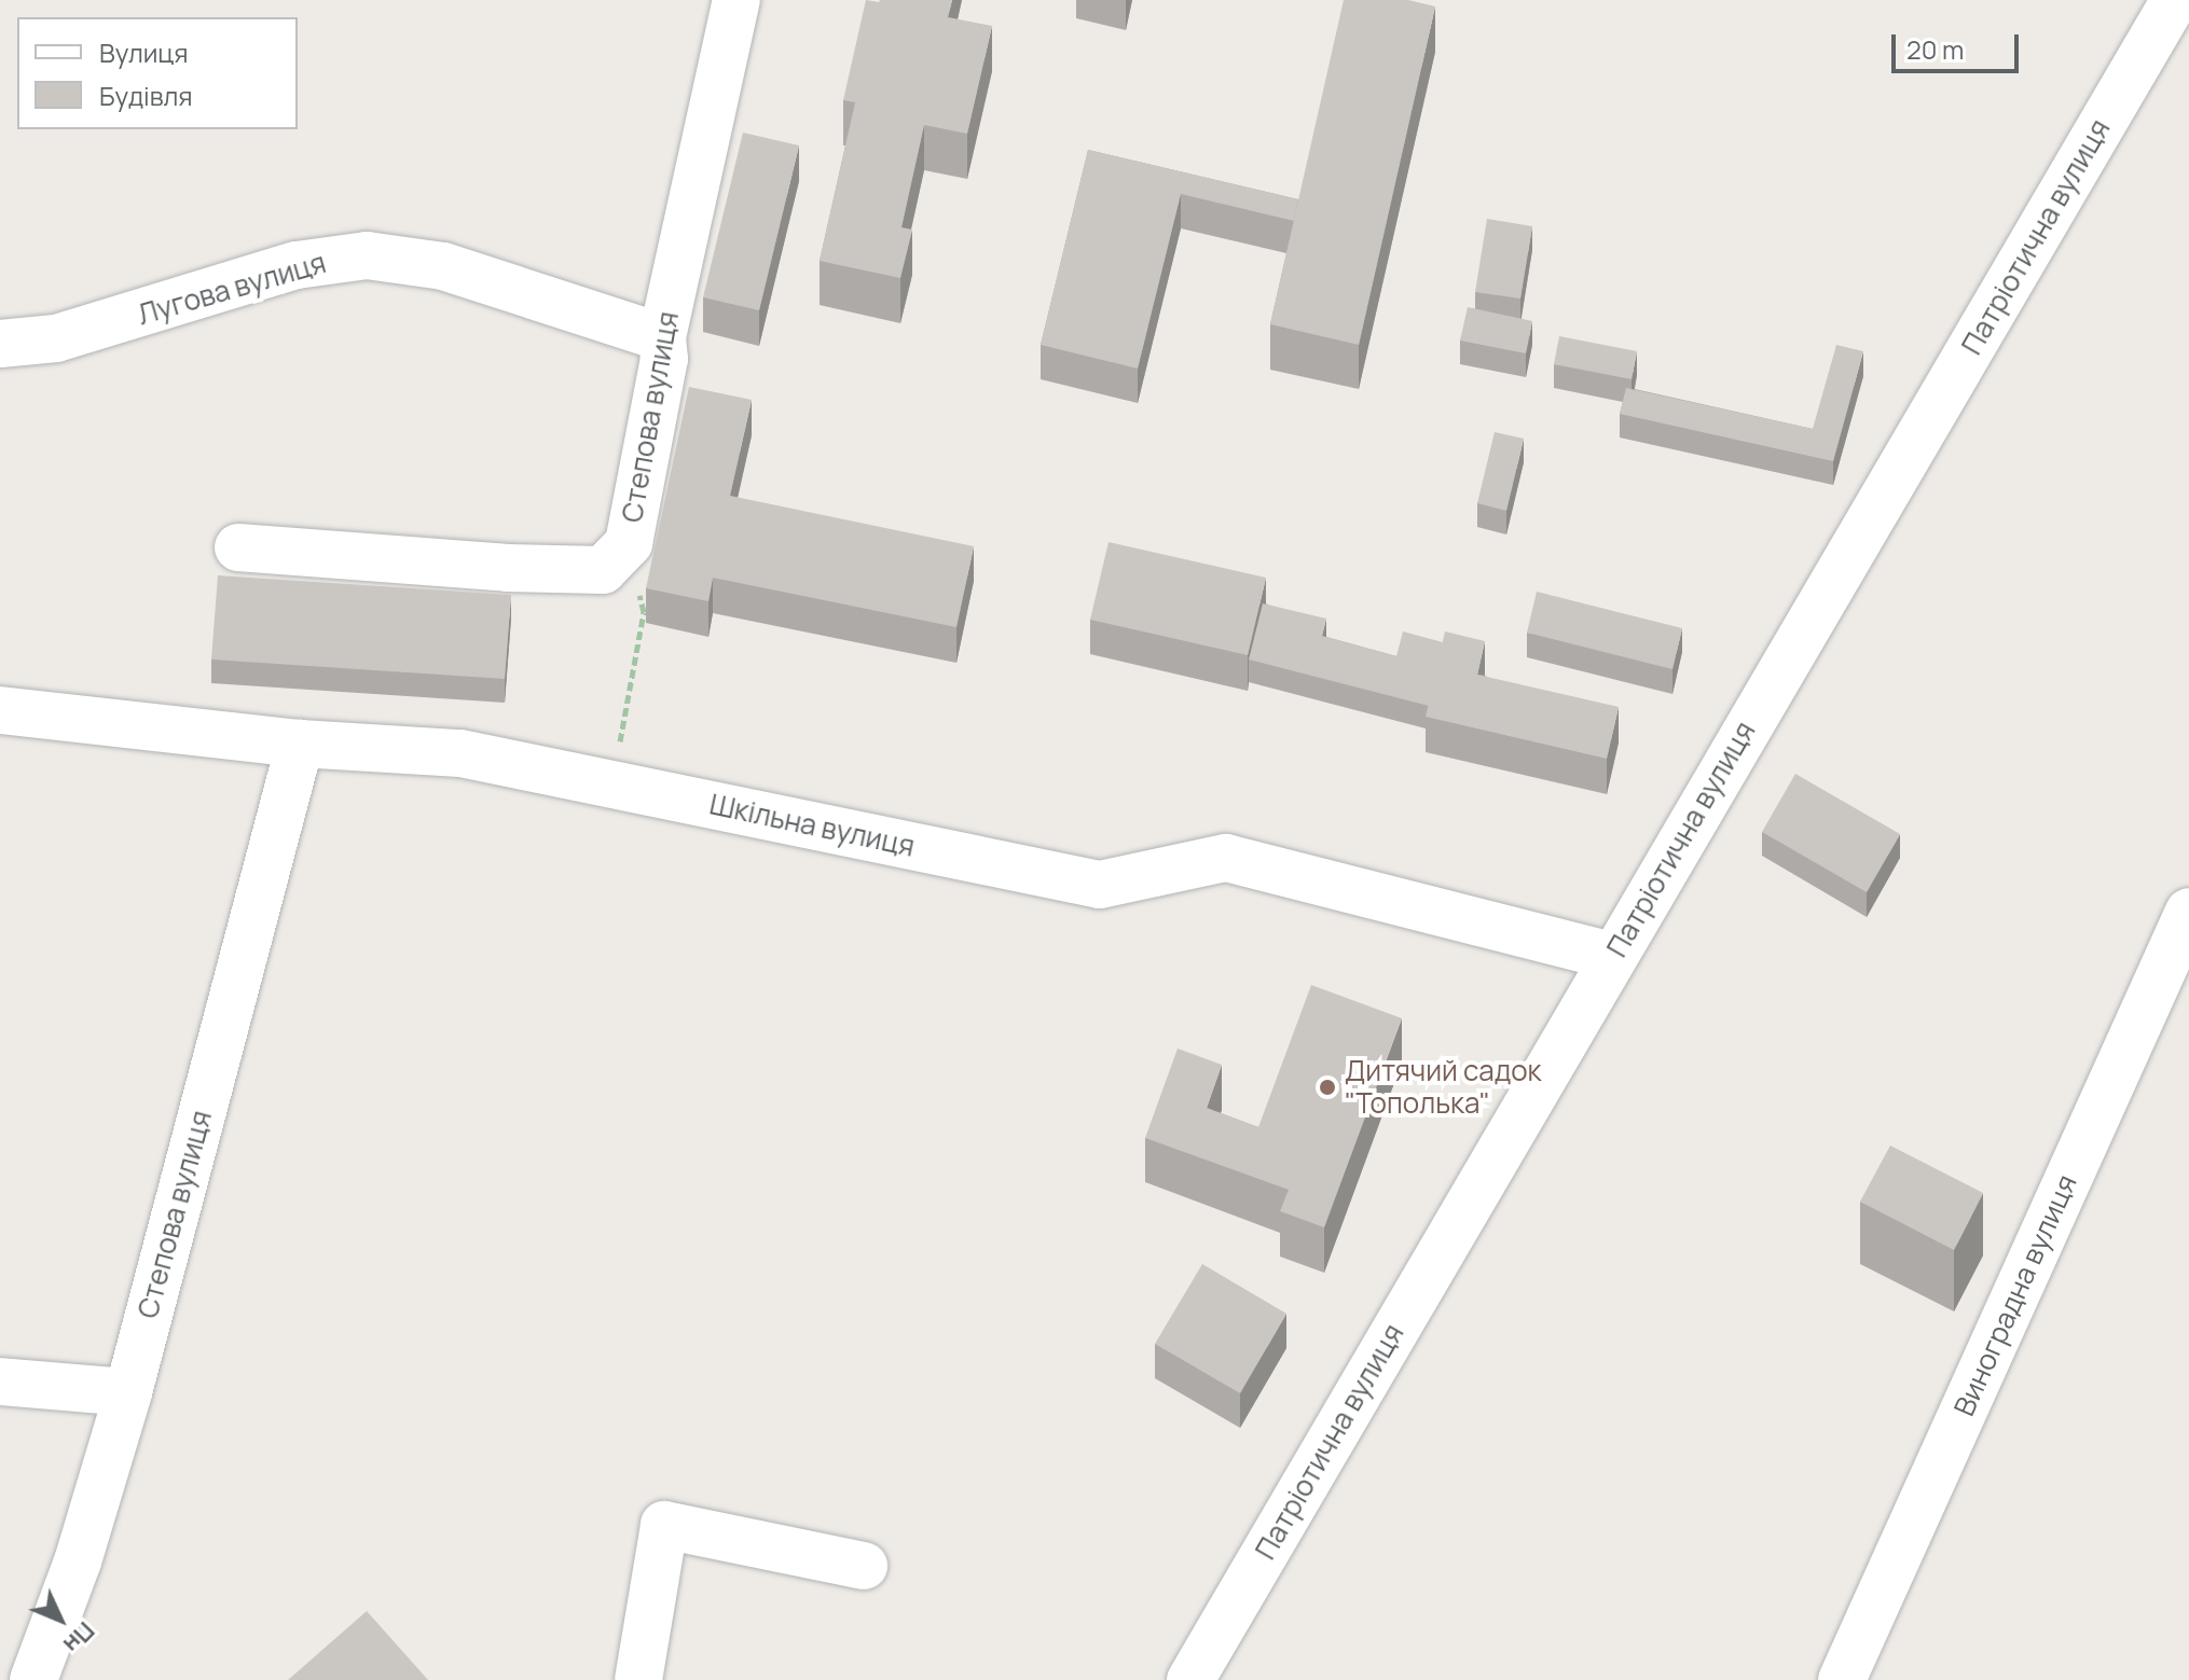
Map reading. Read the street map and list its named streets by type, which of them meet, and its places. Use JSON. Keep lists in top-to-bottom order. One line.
{"streets":{"street":["Патріотична вулиця","Лугова вулиця","Степова вулиця","Шкільна вулиця","Виноградна вулиця"]},"crossings":[["Патріотична вулиця","Шкільна вулиця"],["Лугова вулиця","Степова вулиця"],["Степова вулиця","Шкільна вулиця"]],"places":["Дитячий садок \"Тополька\""],"legend":["Вулиця","Будівля"],"scale_bar":"20 m","north":"bottom right"}
